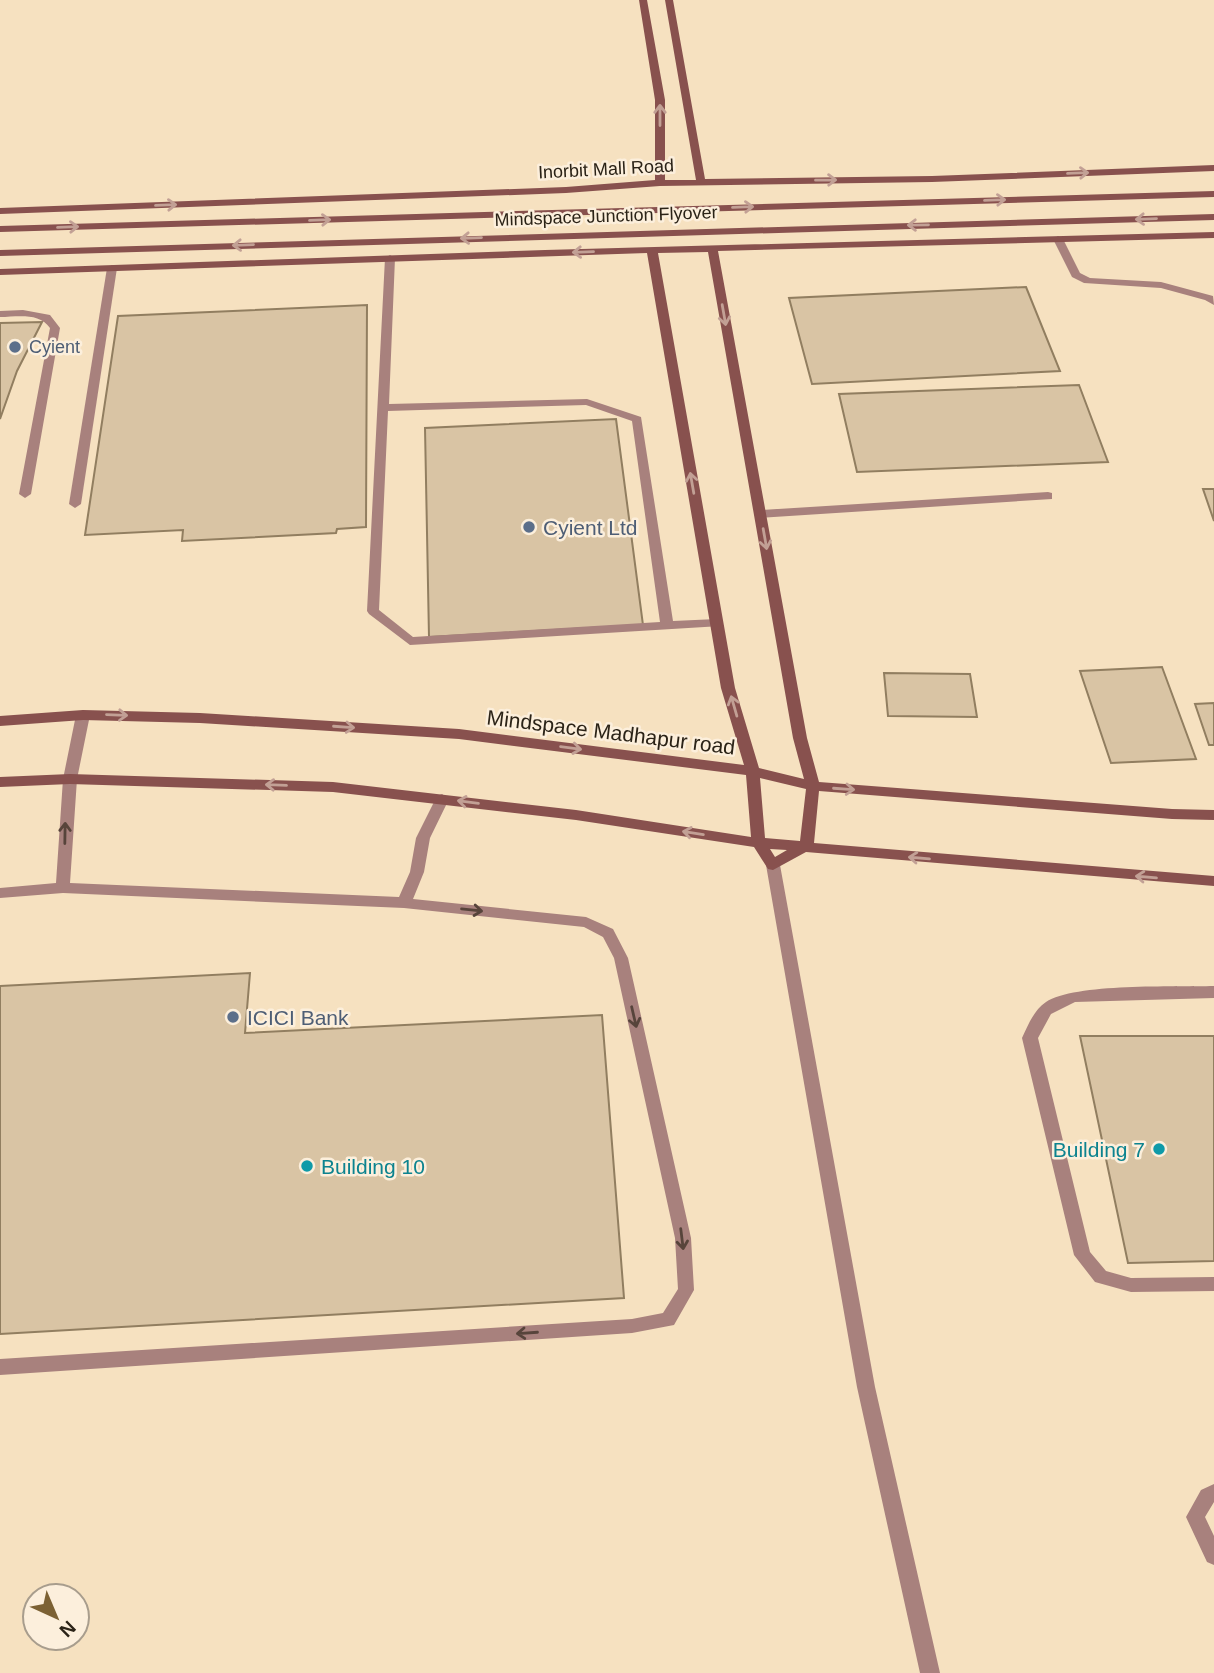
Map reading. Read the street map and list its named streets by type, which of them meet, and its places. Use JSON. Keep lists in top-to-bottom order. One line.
{"streets":{"main road":["Inorbit Mall Road","Mindspace Junction Flyover","Mindspace Madhapur road"]},"places":["Cyient","Cyient Ltd","ICICI Bank","Building 7","Building 10"],"north":"bottom right"}
